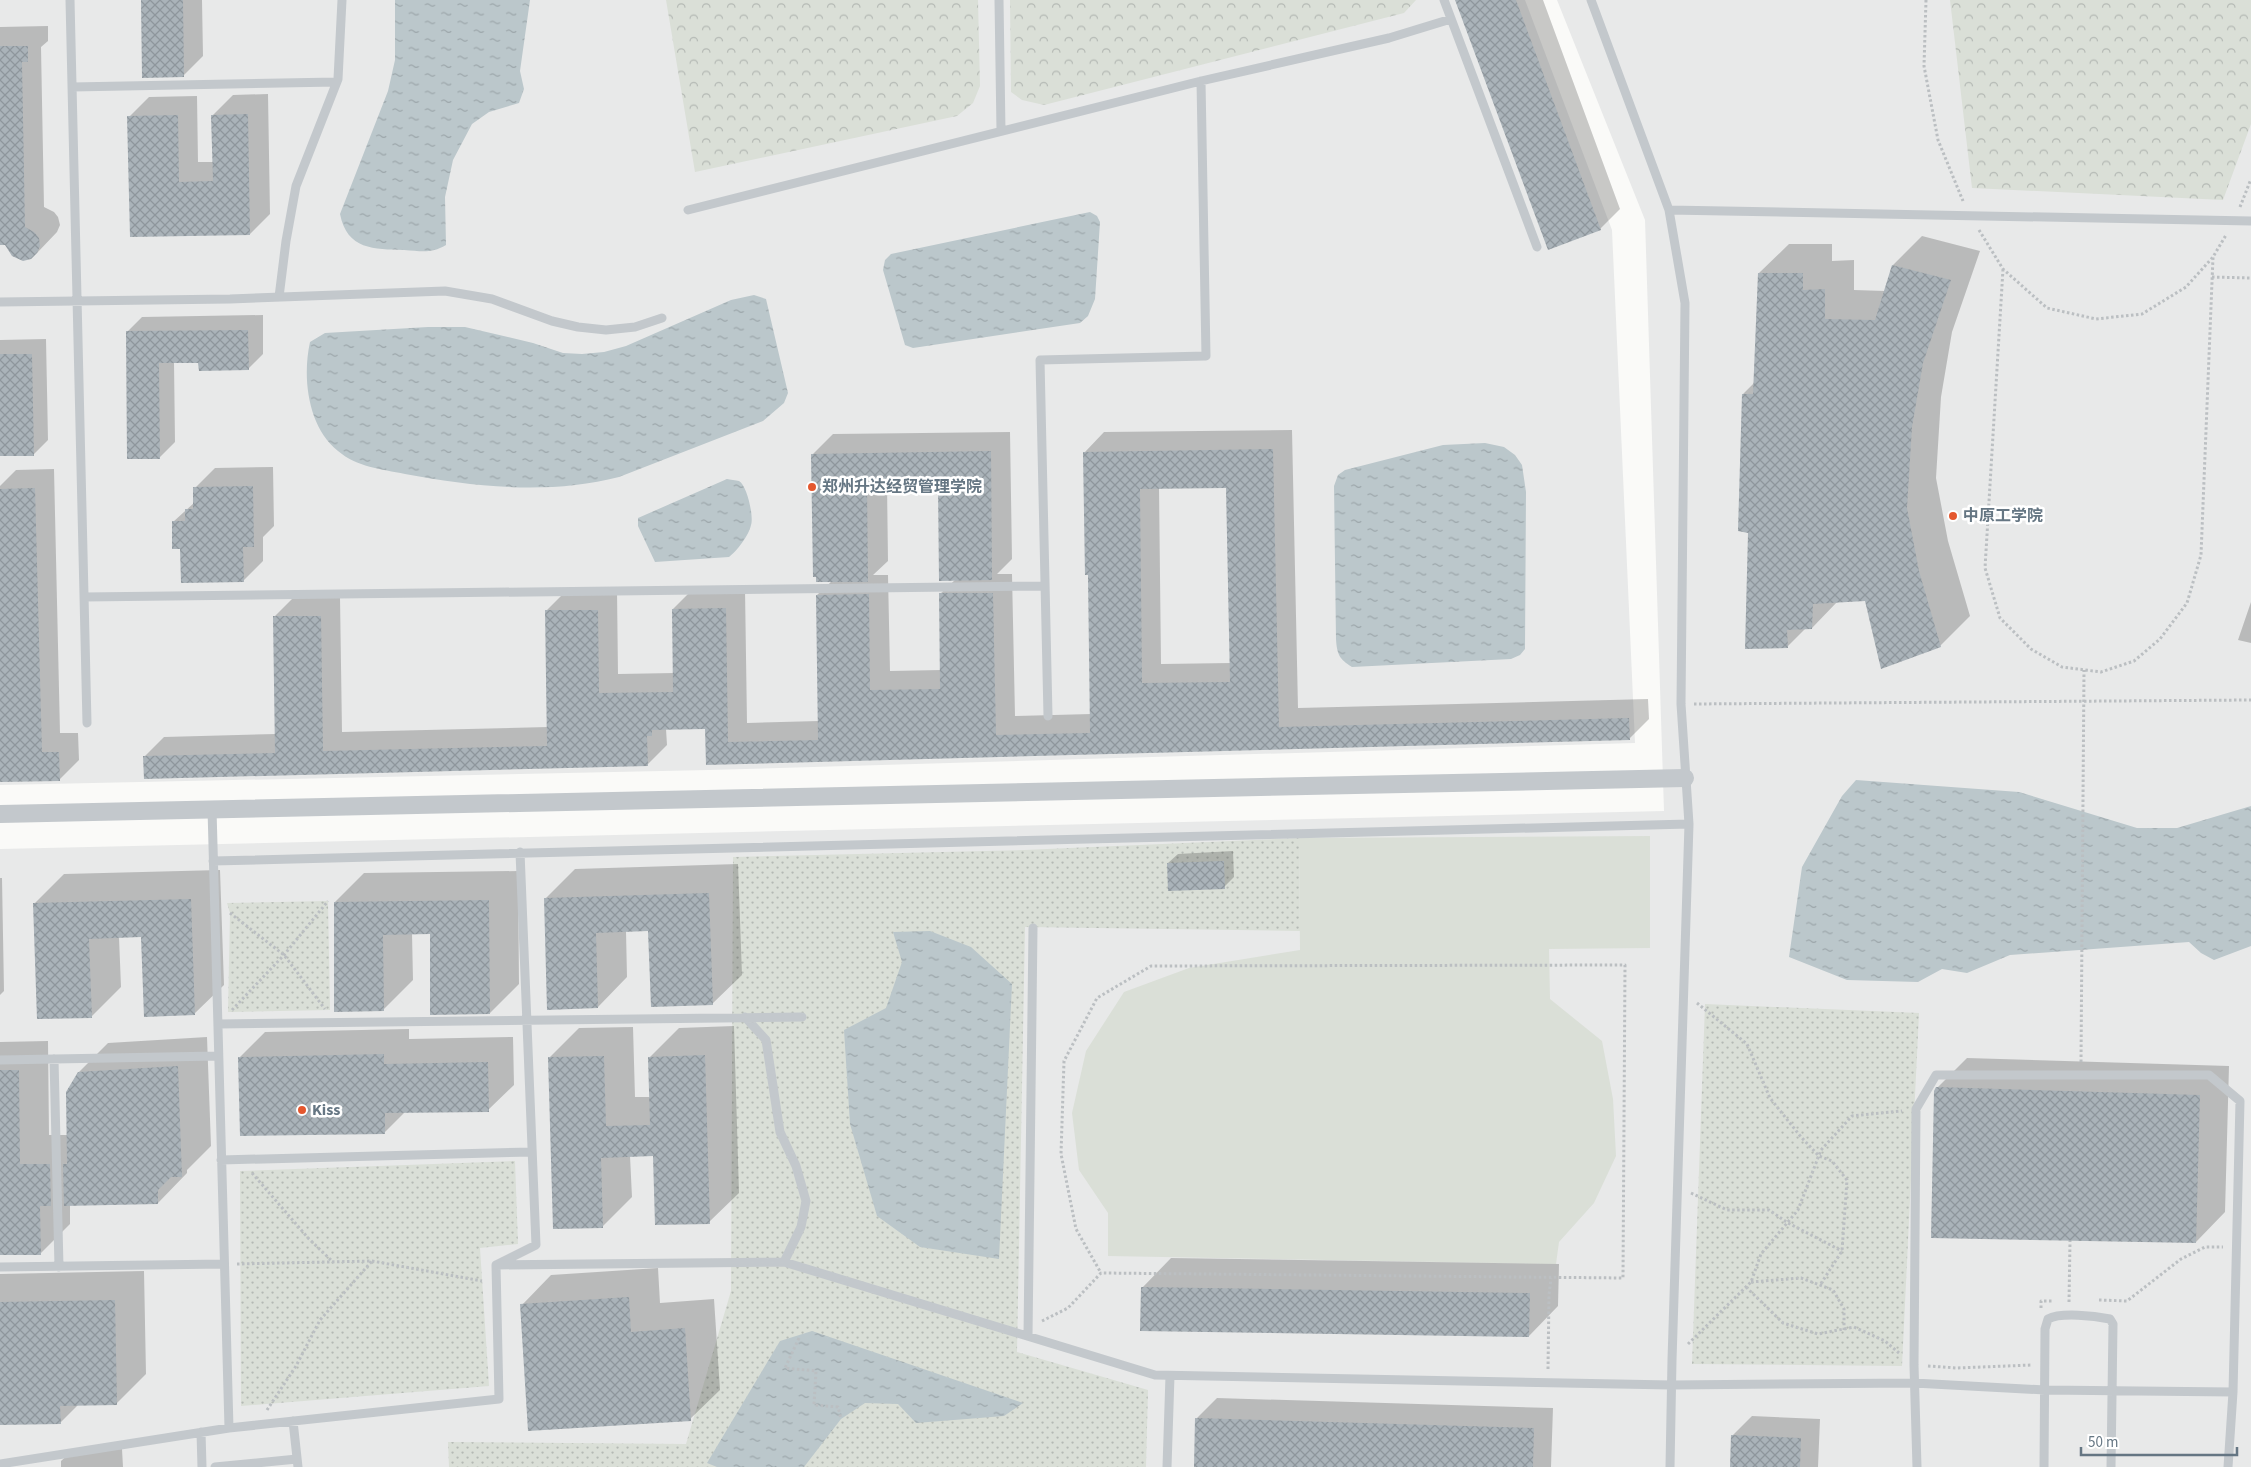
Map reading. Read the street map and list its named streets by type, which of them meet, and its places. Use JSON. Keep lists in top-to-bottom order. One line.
{"places":["郑州升达经贸管理学院","中原工学院","Kiss"],"scale_bar":"50 m"}
